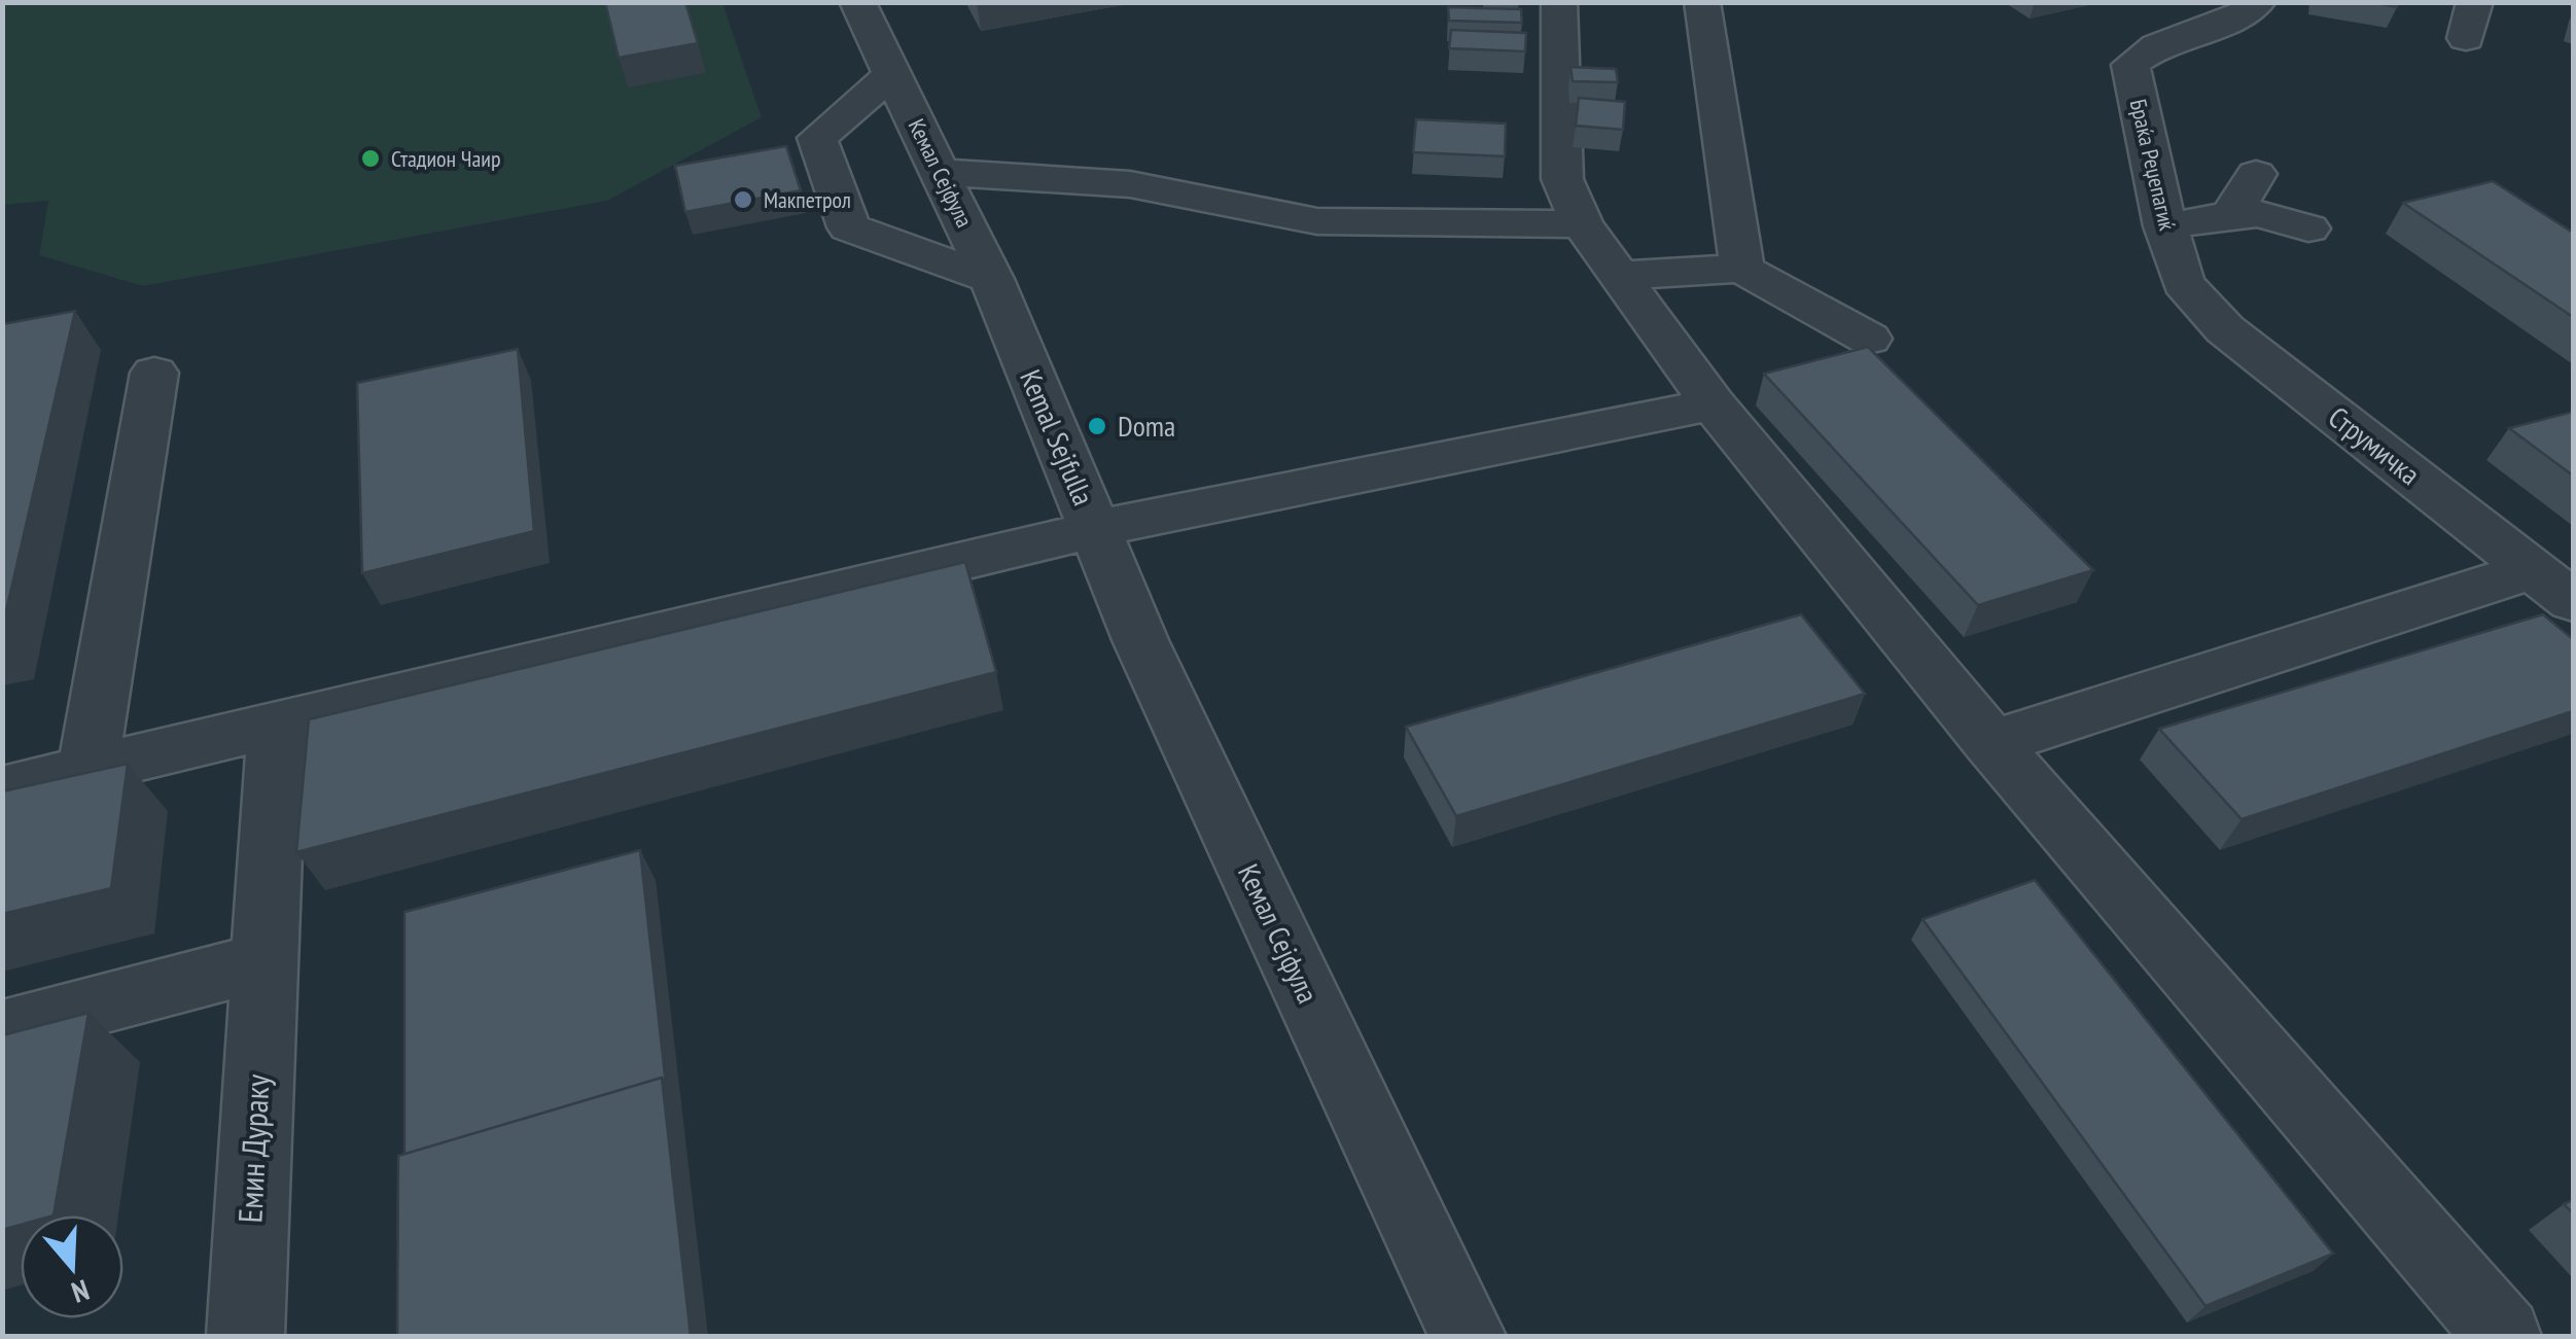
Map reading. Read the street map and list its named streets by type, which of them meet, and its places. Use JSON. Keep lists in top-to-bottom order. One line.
{"streets":{"street":["Браќа Реџепагиќ","Кемал Сејфула","Kemal Sejfulla","Струмичка","Емин Дураку"]},"crossings":[["Браќа Реџепагиќ","Струмичка"],["Кемал Сејфула","Kemal Sejfulla"]],"places":["Стадион Чаир","Макпетрол","Doma"],"north":"bottom"}
